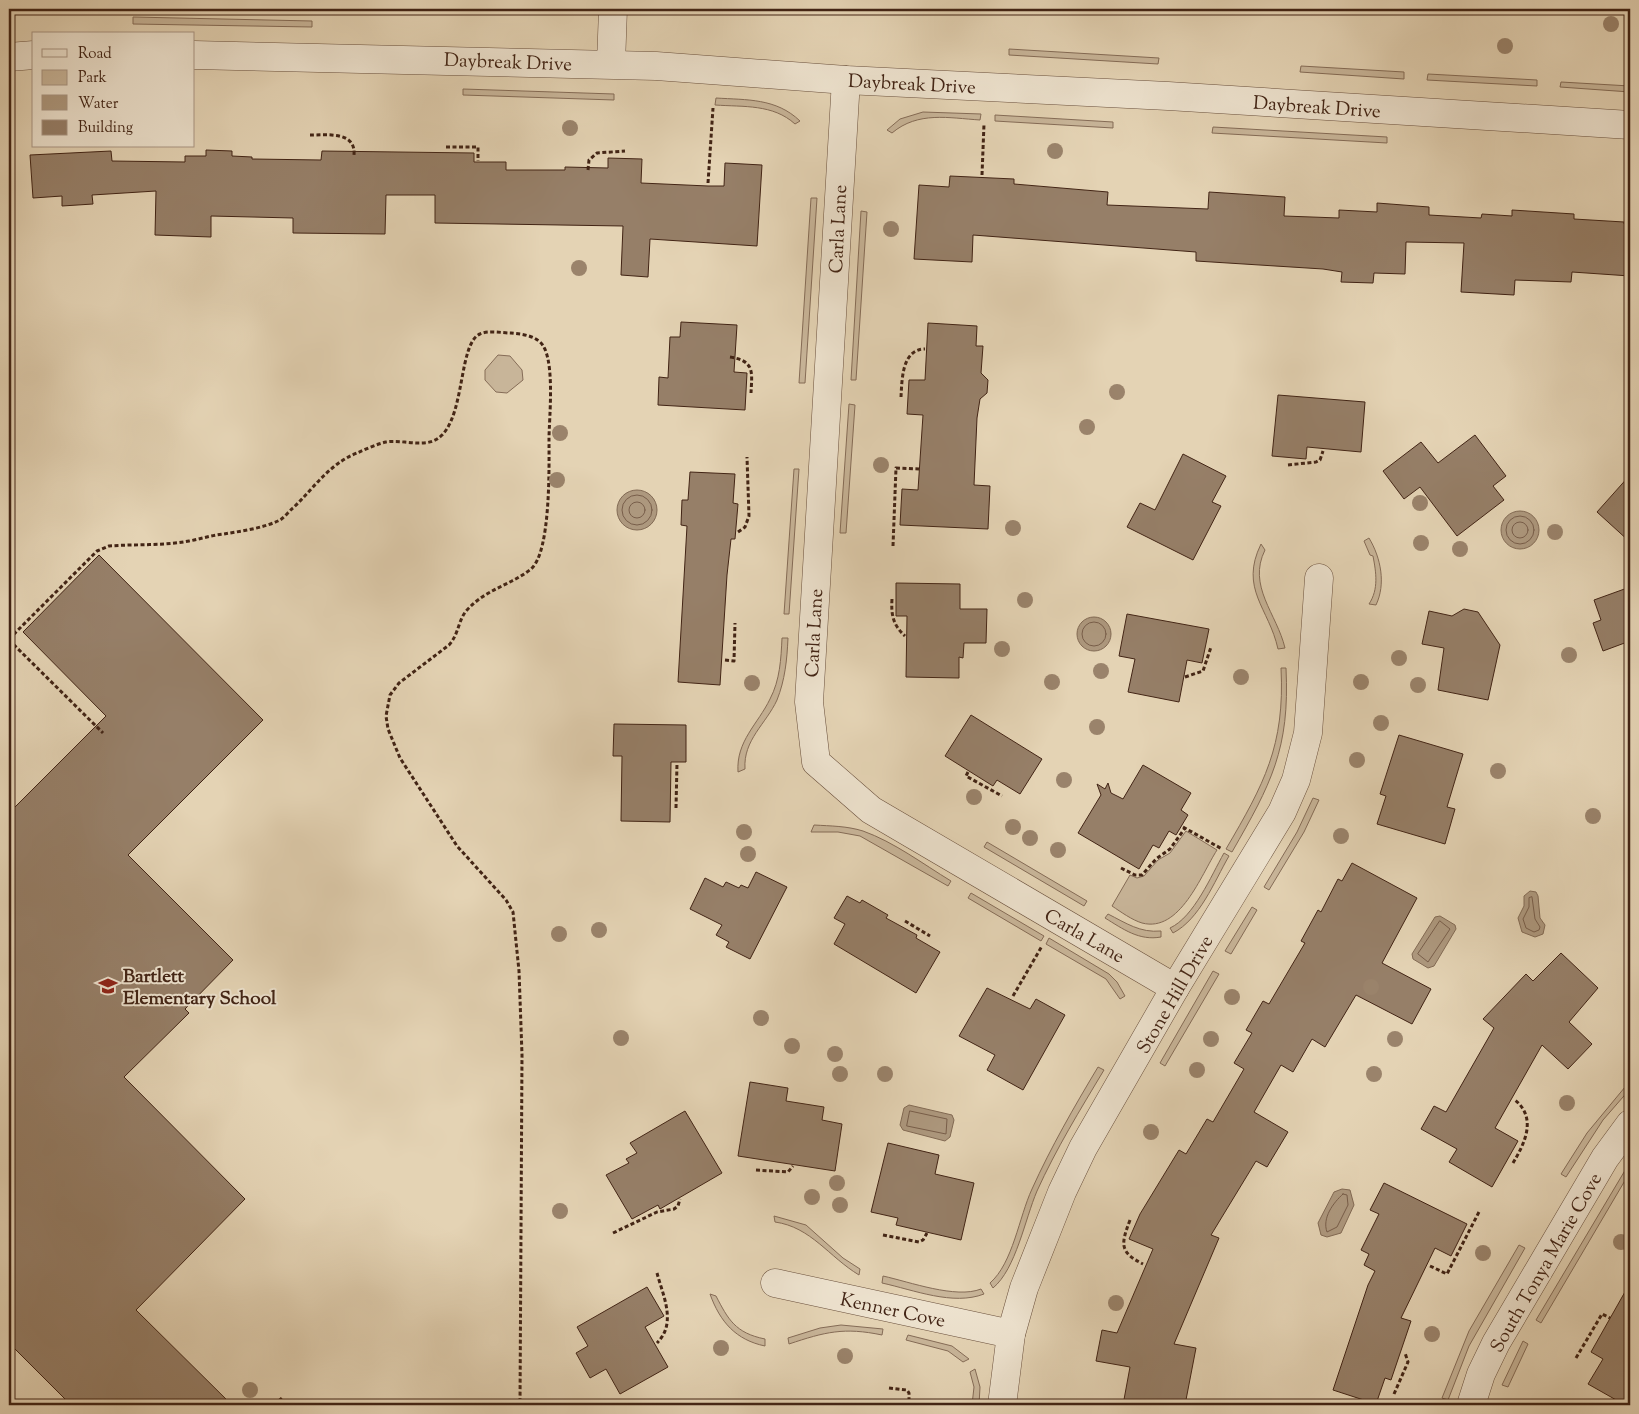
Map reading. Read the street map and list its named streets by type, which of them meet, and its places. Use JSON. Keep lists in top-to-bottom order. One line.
{"streets":{"street":["Daybreak Drive","Carla Lane","Stone Hill Drive","South Tonya Marie Cove","Kenner Cove"]},"crossings":[["Daybreak Drive","Carla Lane"],["Carla Lane","Stone Hill Drive"],["Stone Hill Drive","Kenner Cove"]],"places":{"school or university":["Bartlett Elementary School"]},"legend":["Road","Park","Water","Building"]}
